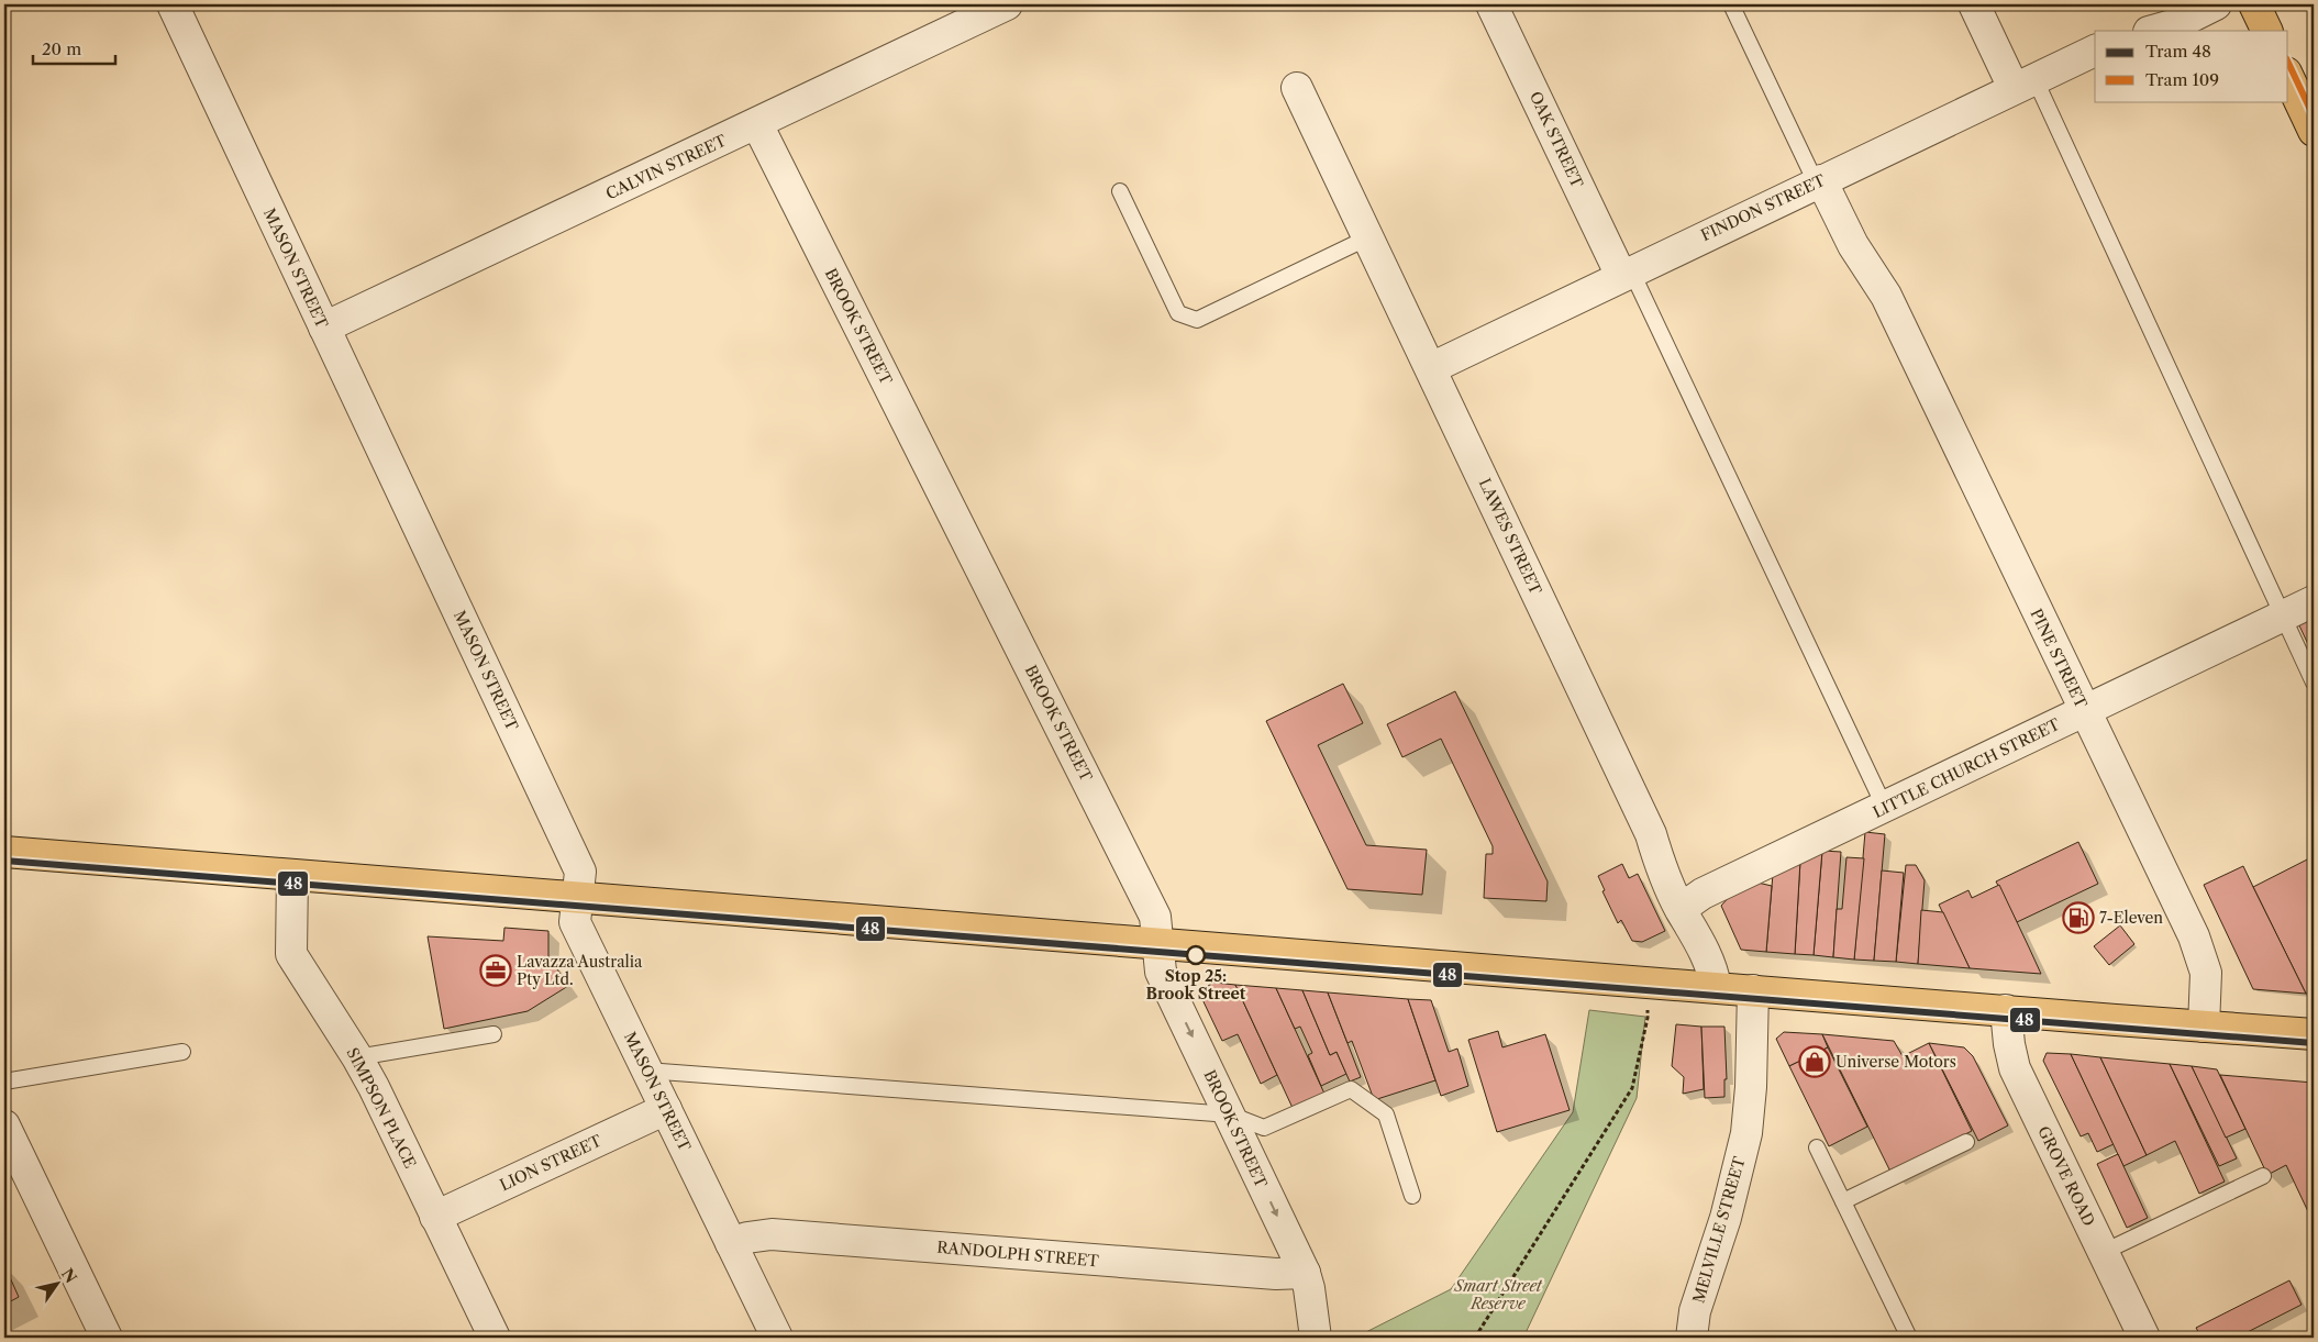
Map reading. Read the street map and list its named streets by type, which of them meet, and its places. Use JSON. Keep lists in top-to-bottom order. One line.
{"streets":{"street":["OAK STREET","CALVIN STREET","FINDON STREET","MASON STREET","BROOK STREET","LAWES STREET","PINE STREET","LITTLE CHURCH STREET","SIMPSON PLACE","LION STREET","GROVE ROAD","MELVILLE STREET","RANDOLPH STREET"]},"crossings":[["OAK STREET","FINDON STREET"],["CALVIN STREET","MASON STREET"],["CALVIN STREET","BROOK STREET"],["FINDON STREET","LAWES STREET"],["FINDON STREET","PINE STREET"],["MASON STREET","LION STREET"],["MASON STREET","RANDOLPH STREET"],["BROOK STREET","RANDOLPH STREET"],["LAWES STREET","LITTLE CHURCH STREET"],["PINE STREET","LITTLE CHURCH STREET"],["SIMPSON PLACE","LION STREET"]],"parks":["Smart Street Reserve"],"places":{"fuel station":["7-Eleven"],"other":["Stop 25: Brook Street"],"office":["Lavazza Australia Pty Ltd."],"shop":["Universe Motors"]},"lines":["tram line 109","tram line 48"],"legend":["Tram 48","Tram 109"],"scale_bar":"20 m","north":"top right"}
